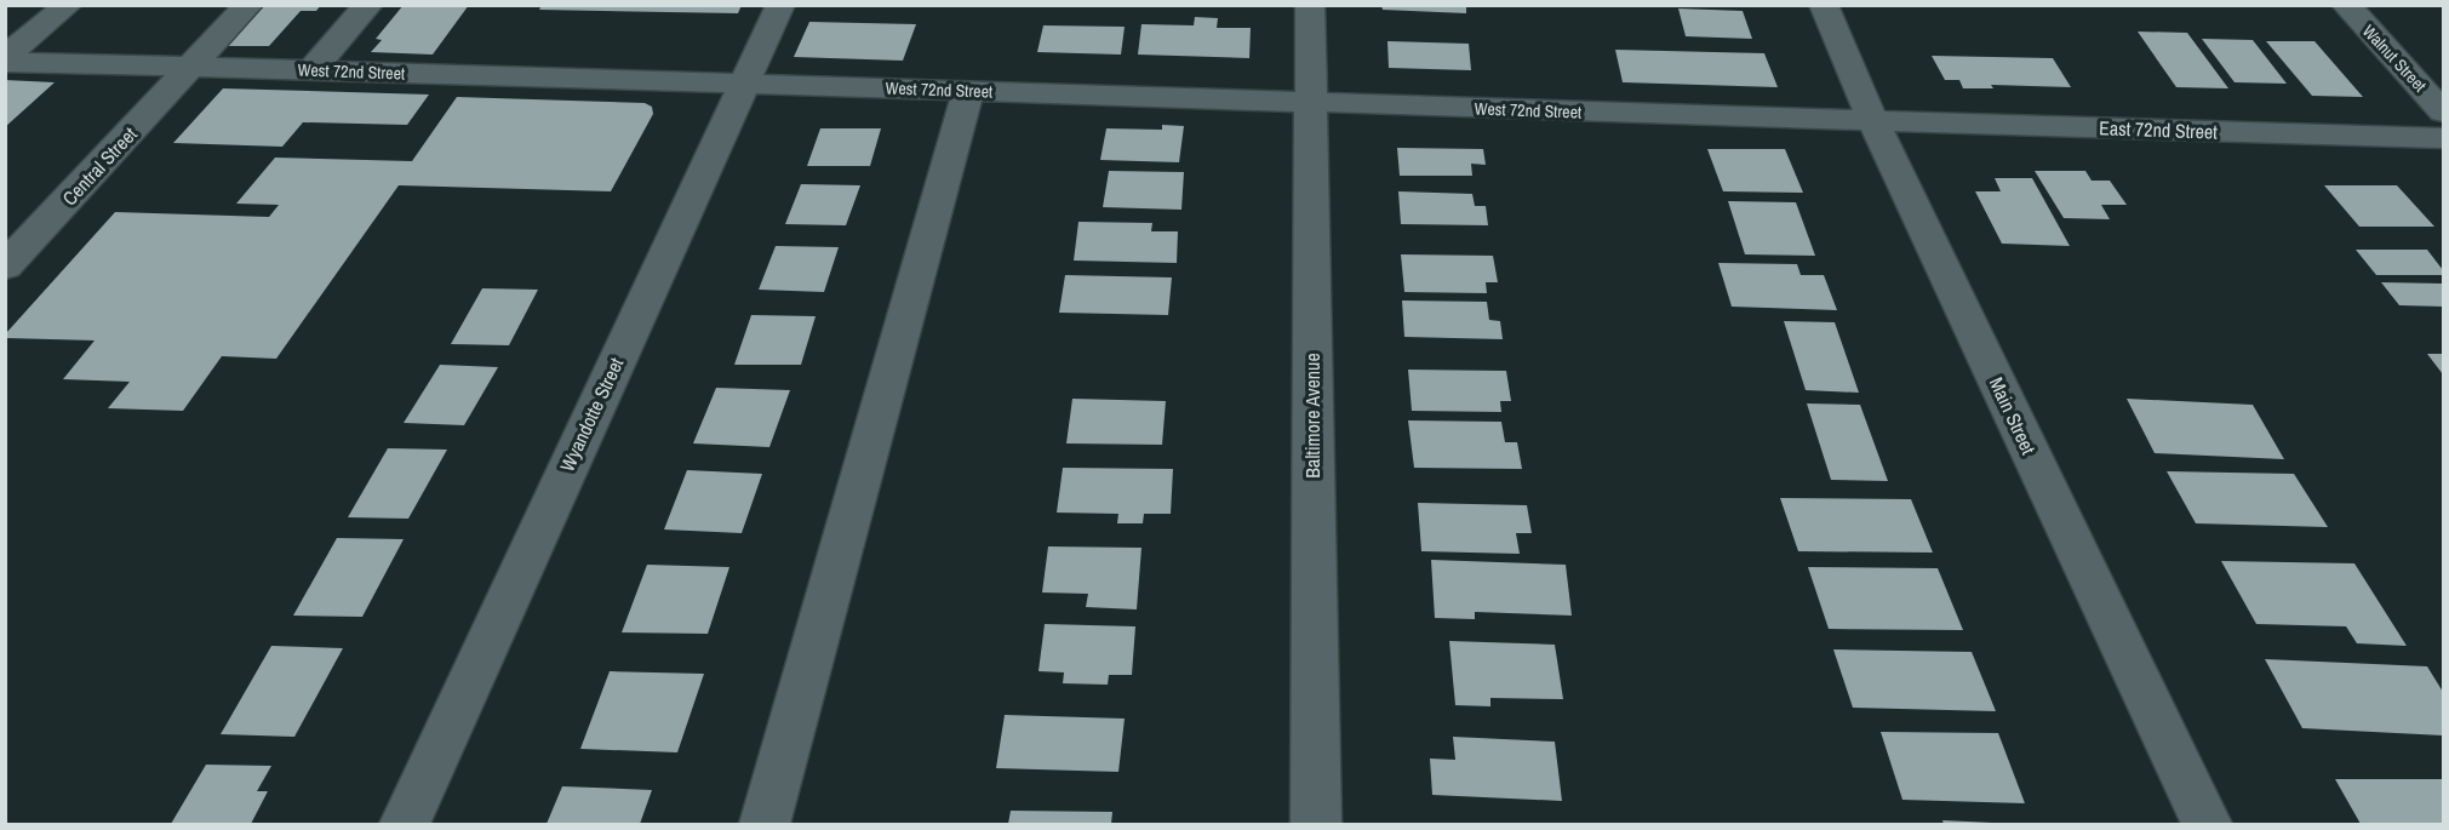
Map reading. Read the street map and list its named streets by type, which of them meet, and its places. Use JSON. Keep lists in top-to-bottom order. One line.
{"streets":{"street":["Walnut Street","West 72nd Street","East 72nd Street","Central Street","Wyandotte Street","Baltimore Avenue","Main Street"]},"crossings":[["West 72nd Street","East 72nd Street"],["West 72nd Street","Central Street"],["West 72nd Street","Wyandotte Street"],["West 72nd Street","Baltimore Avenue"],["West 72nd Street","Main Street"],["East 72nd Street","Main Street"]]}
